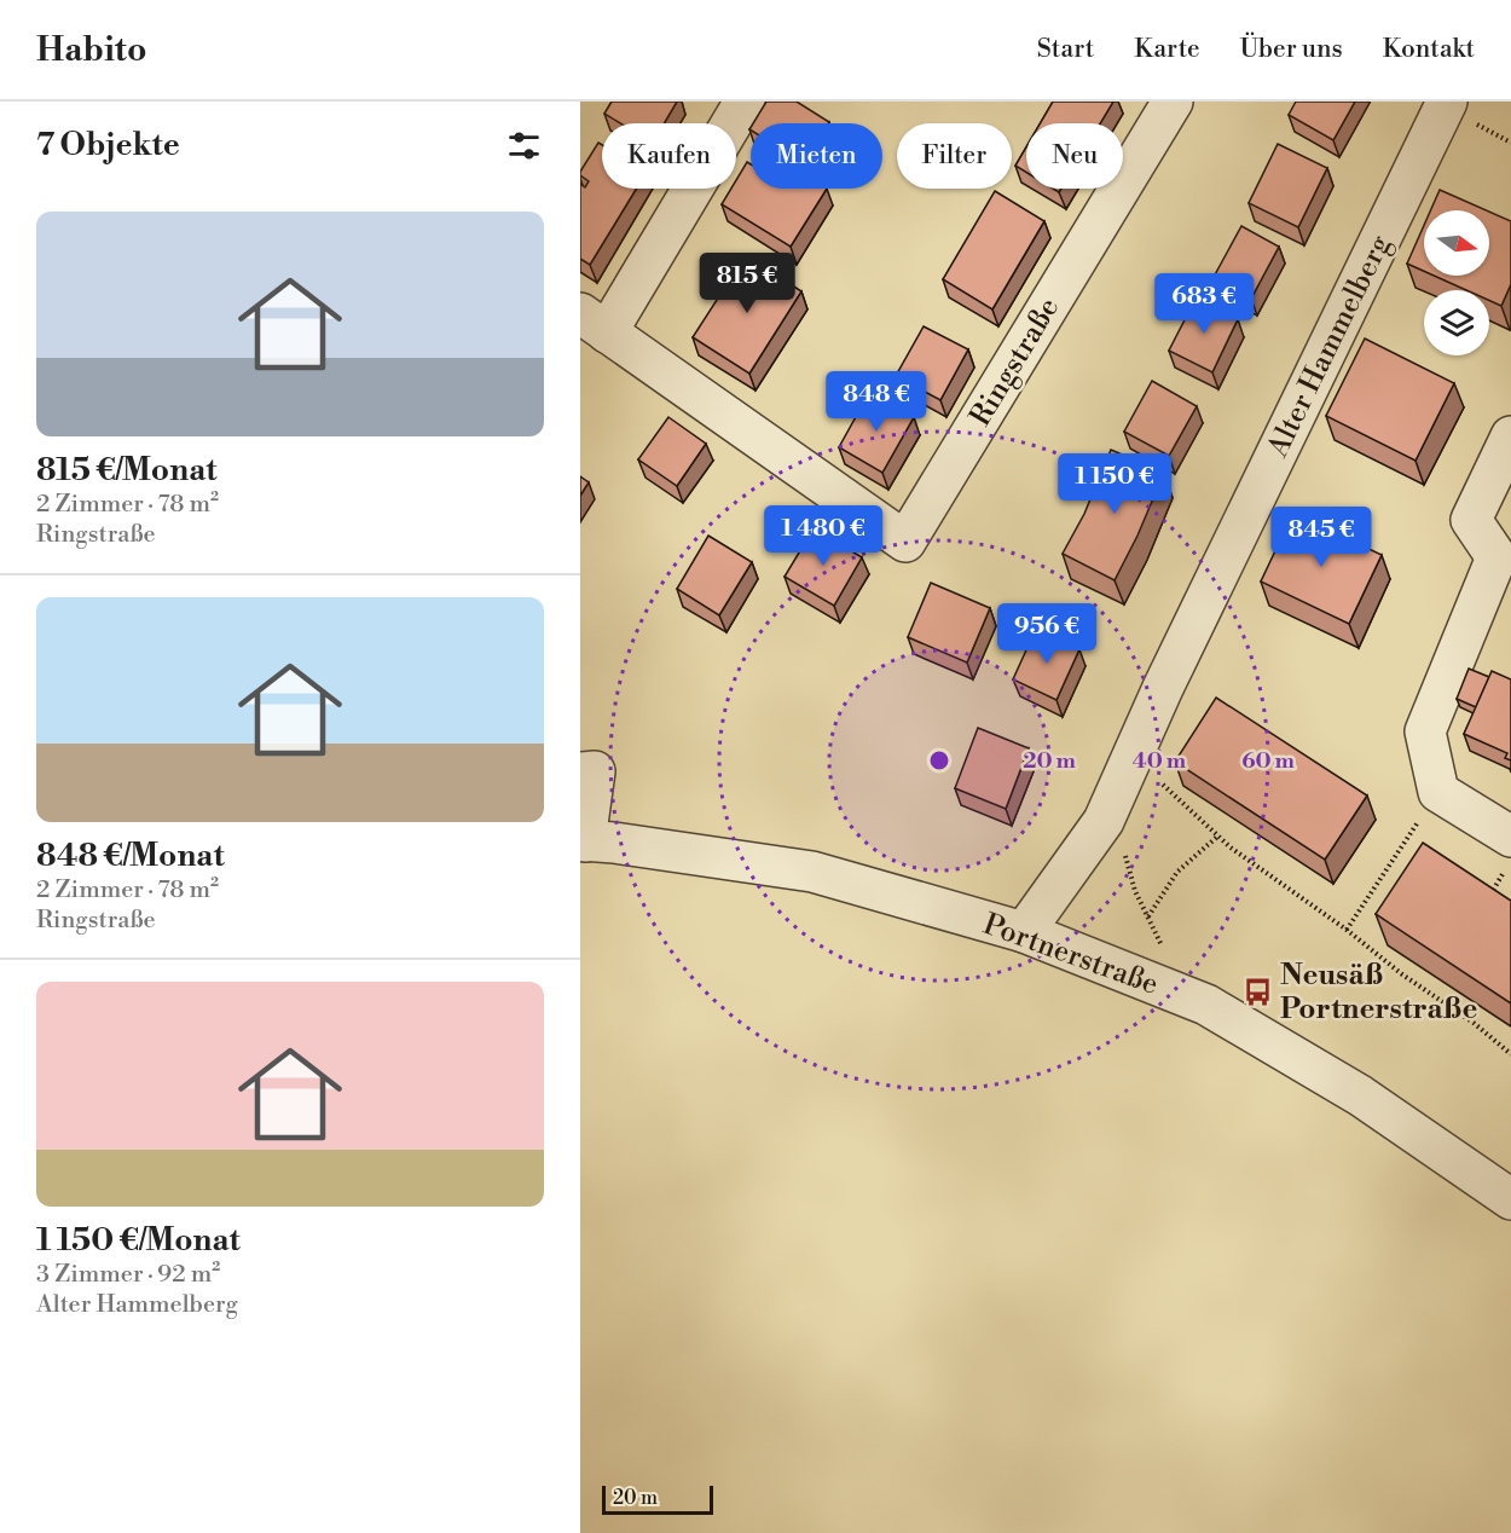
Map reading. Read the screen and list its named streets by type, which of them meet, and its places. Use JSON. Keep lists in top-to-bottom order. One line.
{"streets":{"street":["Alter Hammelberg","Ringstraße","Portnerstraße"]},"crossings":[["Alter Hammelberg","Portnerstraße"]],"places":{"bus stop":["Neusäß Portnerstraße"]},"scale_bar":"20 m","north":"right","page":{"header":"Habito","nav":["Start","Karte","Über uns","Kontakt"],"heading":"7 Objekte","chip":["Kaufen","Mieten","Filter","Neu"],"list":[{"name":"815 €/Monat","note":"2 Zimmer · 78 m² · Ringstraße"},{"name":"848 €/Monat","note":"2 Zimmer · 78 m² · Ringstraße"},{"name":"1 150 €/Monat","note":"3 Zimmer · 92 m² · Alter Hammelberg"}],"price":["815 €","683 €","848 €","1 150 €","1 480 €","845 €","956 €"],"scale":"20 m"},"rings":["20 m","40 m","60 m"]}
